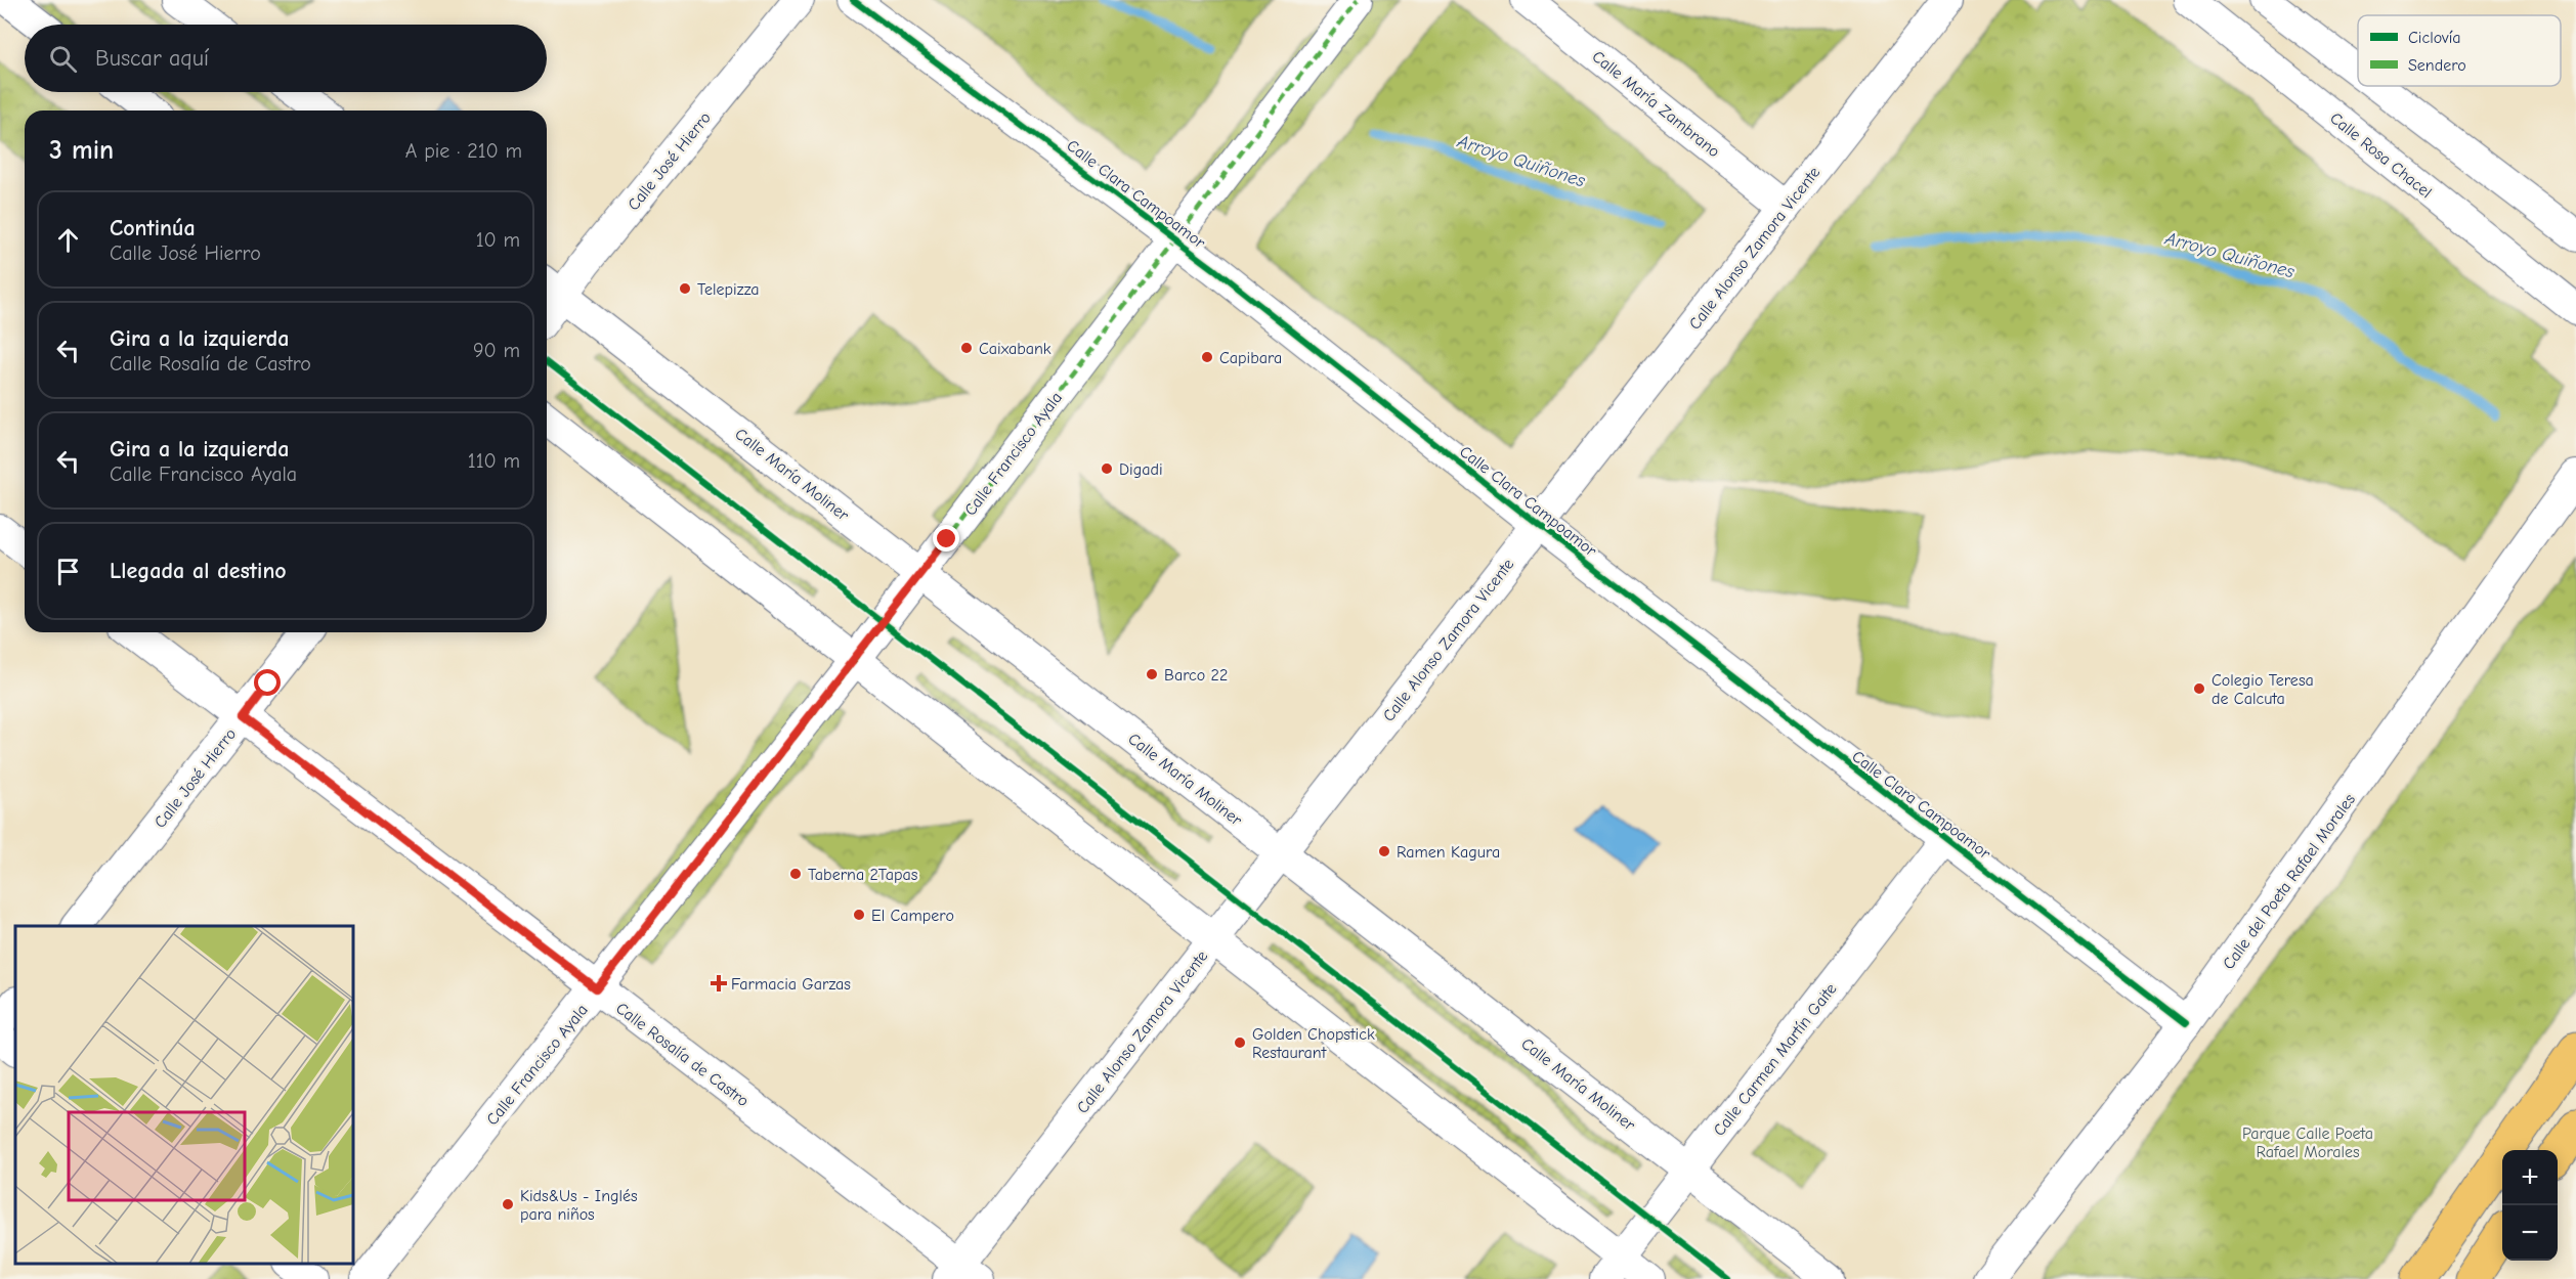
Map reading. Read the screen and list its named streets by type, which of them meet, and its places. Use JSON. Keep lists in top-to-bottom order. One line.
{"streets":{"street":["Calle María Zambrano","Calle Rosa Chacel","Calle José Hierro","Calle Clara Campoamor","Calle Alonso Zamora Vicente","Calle Francisco Ayala","Calle María Moliner","Calle del Poeta Rafael Morales","Calle Rosalía de Castro","Calle Carmen Martín Gaite"]},"crossings":[["Calle María Zambrano","Calle Alonso Zamora Vicente"],["Calle José Hierro","Calle María Moliner"],["Calle José Hierro","Calle Rosalía de Castro"],["Calle Clara Campoamor","Calle Alonso Zamora Vicente"],["Calle Clara Campoamor","Calle Francisco Ayala"],["Calle Clara Campoamor","Calle del Poeta Rafael Morales"],["Calle Clara Campoamor","Calle Carmen Martín Gaite"],["Calle Alonso Zamora Vicente","Calle María Moliner"],["Calle Alonso Zamora Vicente","Calle Rosalía de Castro"],["Calle Francisco Ayala","Calle María Moliner"],["Calle Francisco Ayala","Calle Rosalía de Castro"],["Calle María Moliner","Calle Carmen Martín Gaite"]],"water":["Arroyo Quiñones"],"parks":["Parque Calle Poeta Rafael Morales"],"places":{"other":["Telepizza","Caixabank","Capibara","Digadi","Barco 22","Colegio Teresa de Calcuta","Ramen Kagura","Taberna 2Tapas","El Campero","Golden Chopstick Restaurant","Kids&Us - Inglés para niños"],"health":["Farmacia Garzas"]},"legend":["Ciclovía","Sendero"],"page":{"search":"Buscar aquí","heading":["3 min","A pie · 210 m"],"list":[["Continúa","Calle José Hierro","10 m"],["Gira a la izquierda","Calle Rosalía de Castro","90 m"],["Gira a la izquierda","Calle Francisco Ayala","110 m"],"Llegada al destino"],"map_buttons":["+","−"]}}
